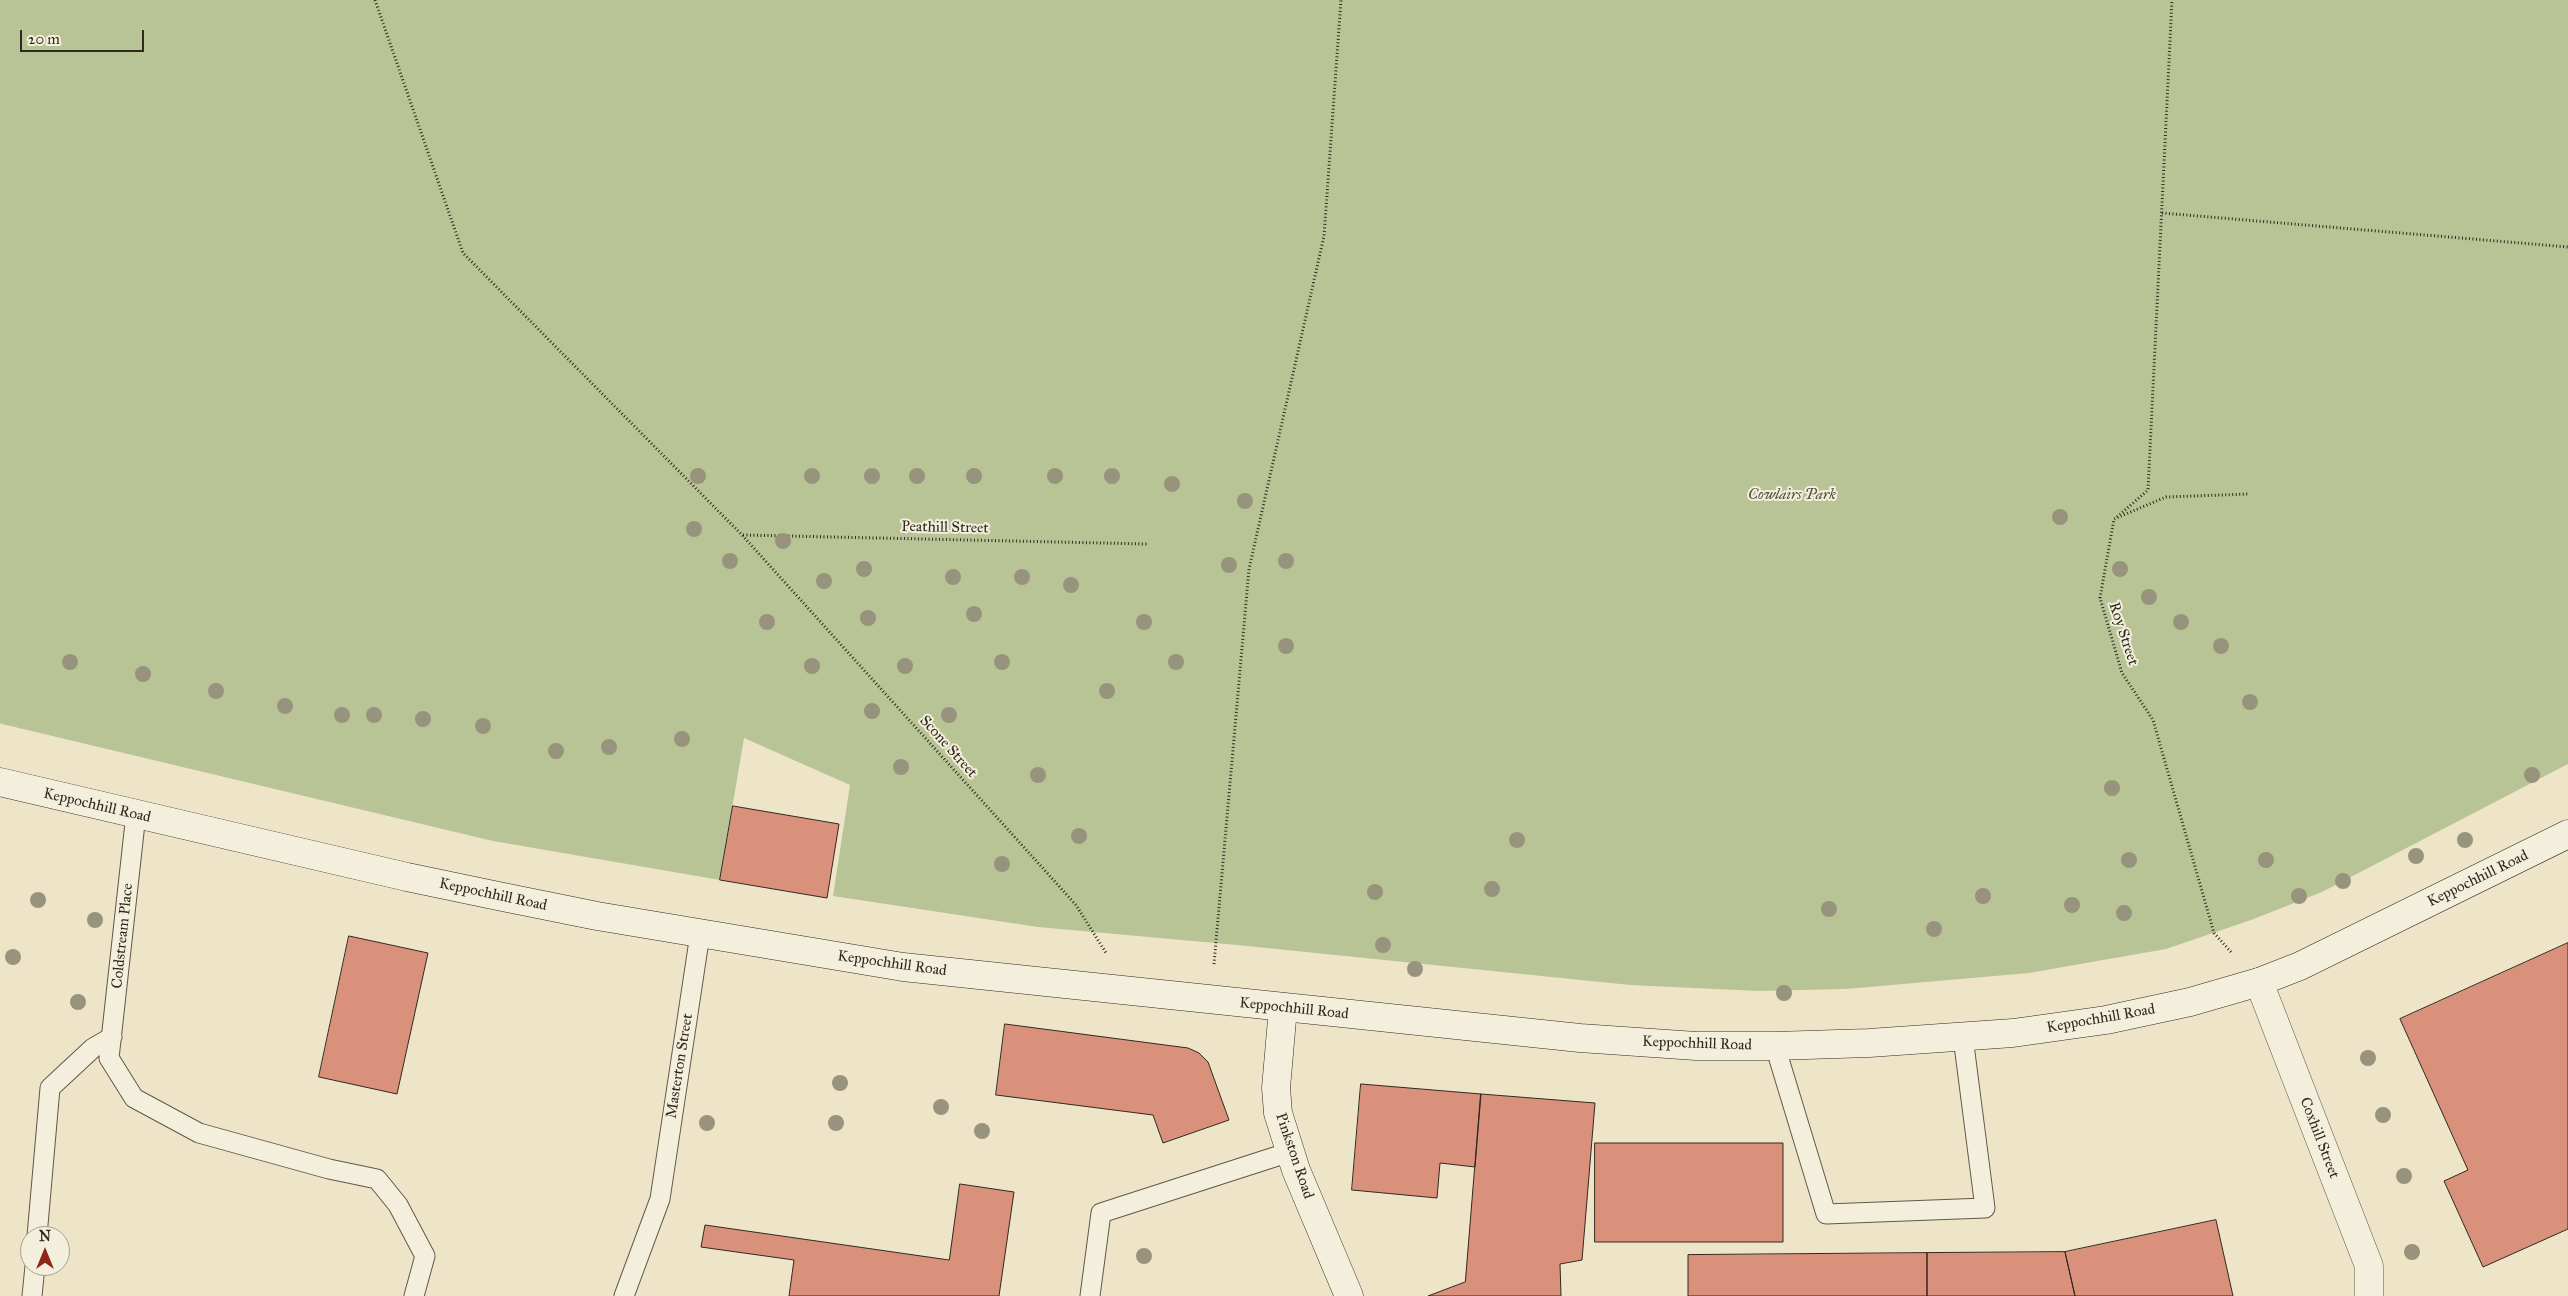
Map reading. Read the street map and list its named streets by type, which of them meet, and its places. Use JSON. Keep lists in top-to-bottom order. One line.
{"streets":{"street":["Keppochhill Road","Coxhill Street","Pinkston Road"],"lane":["Coldstream Place","Masterton Street"],"path":["Peathill Street","Roy Street","Scone Street"]},"crossings":[["Peathill Street","Scone Street"],["Roy Street","Keppochhill Road"],["Roy Street","Coxhill Street"],["Scone Street","Keppochhill Road"],["Keppochhill Road","Coldstream Place"],["Keppochhill Road","Masterton Street"],["Keppochhill Road","Coxhill Street"],["Keppochhill Road","Pinkston Road"]],"parks":["Cowlairs Park"],"scale_bar":"20 m","north":"top"}
